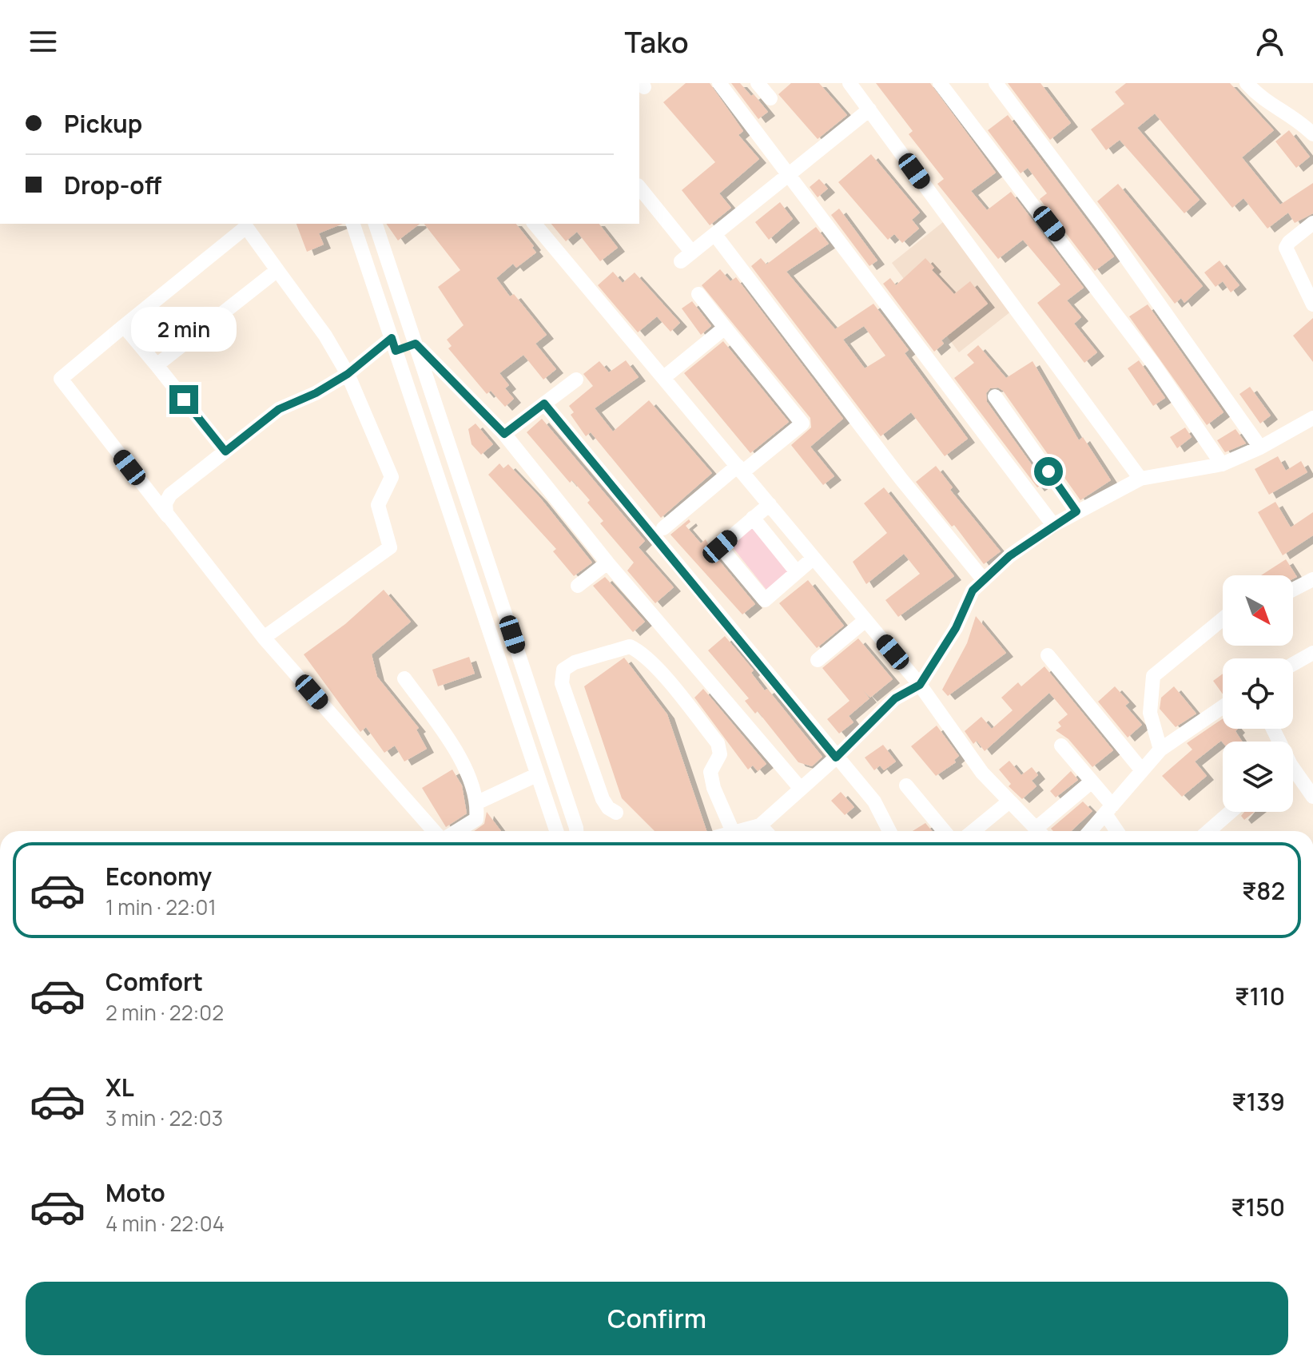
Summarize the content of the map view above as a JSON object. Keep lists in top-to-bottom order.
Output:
{
  "north": "bottom right",
  "page": {
    "header": "Tako",
    "banner": ["Pickup", "Drop-off"],
    "bubble": "2 min",
    "list": [
      {
        "name": "Economy",
        "note": "1 min · 22:01",
        "value": "₹82"
      },
      {
        "name": "Comfort",
        "note": "2 min · 22:02",
        "value": "₹110"
      },
      {
        "name": "XL",
        "note": "3 min · 22:03",
        "value": "₹139"
      },
      {
        "name": "Moto",
        "note": "4 min · 22:04",
        "value": "₹150"
      }
    ],
    "buttons": "Confirm"
  }
}
